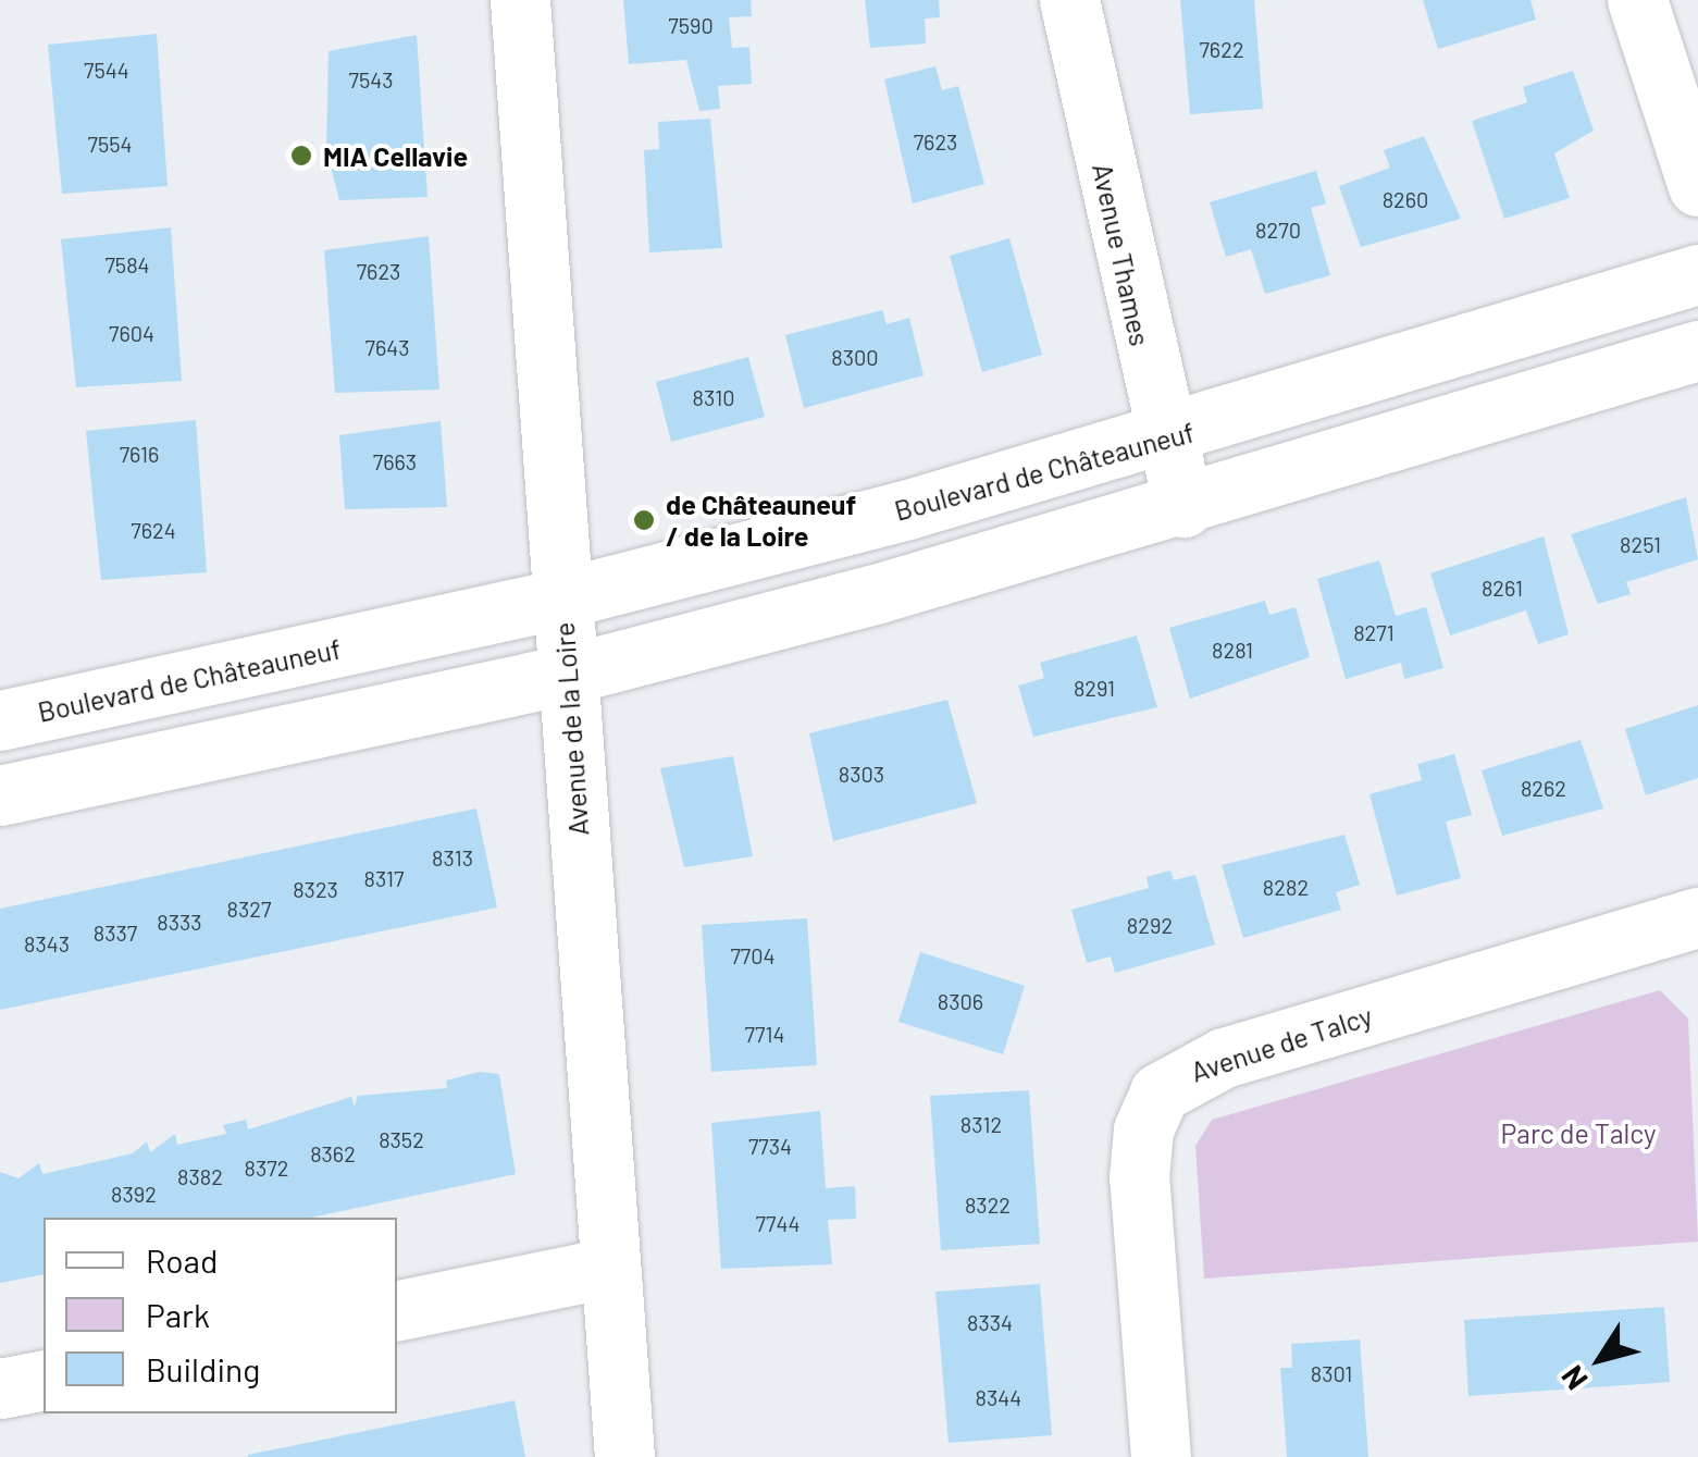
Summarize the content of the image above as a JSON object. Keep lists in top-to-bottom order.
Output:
{
  "streets": {
    "street": [
      "Avenue Thames",
      "Boulevard de Châteauneuf",
      "Avenue de la Loire",
      "Avenue de Talcy"
    ]
  },
  "crossings": [
    ["Avenue Thames", "Boulevard de Châteauneuf"],
    ["Boulevard de Châteauneuf", "Avenue de la Loire"]
  ],
  "parks": ["Parc de Talcy"],
  "places": ["MIA Cellavie", "de Châteauneuf / de la Loire"],
  "house_numbers": [
    "7590",
    "7622",
    "7544",
    "7543",
    "7623",
    "7554",
    "8260",
    "8270",
    "7584",
    "7623",
    "7604",
    "7643",
    "8300",
    "8310",
    "7616",
    "7663",
    "7624",
    "8251",
    "8261",
    "8271",
    "8281",
    "8291",
    "8303",
    "8262",
    "8313",
    "8317",
    "8282",
    "8323",
    "8327",
    "8333",
    "8292",
    "8337",
    "8343",
    "7704",
    "8306",
    "7714",
    "8312",
    "8352",
    "7734",
    "8362",
    "8372",
    "8382",
    "8392",
    "8322",
    "7744",
    "8334",
    "8301",
    "8344"
  ],
  "legend": ["Road", "Park", "Building"],
  "north": "bottom left"
}
